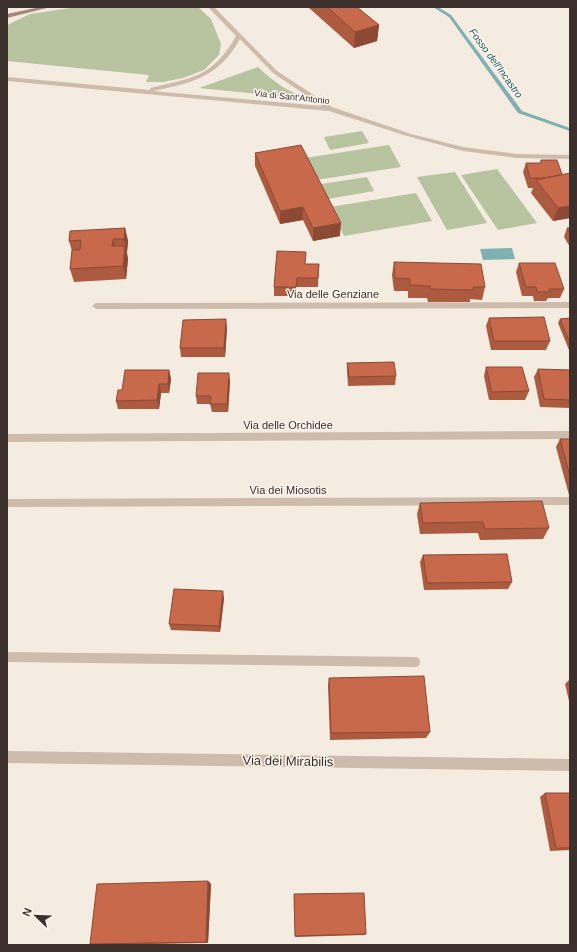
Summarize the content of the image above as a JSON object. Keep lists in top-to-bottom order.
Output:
{
  "streets": {
    "street": [
      "Via di Sant'Antonio",
      "Via delle Genziane",
      "Via delle Orchidee",
      "Via dei Miosotis",
      "Via dei Mirabilis"
    ]
  },
  "water": ["Fosso dell'Incastro"],
  "north": "top left"
}
